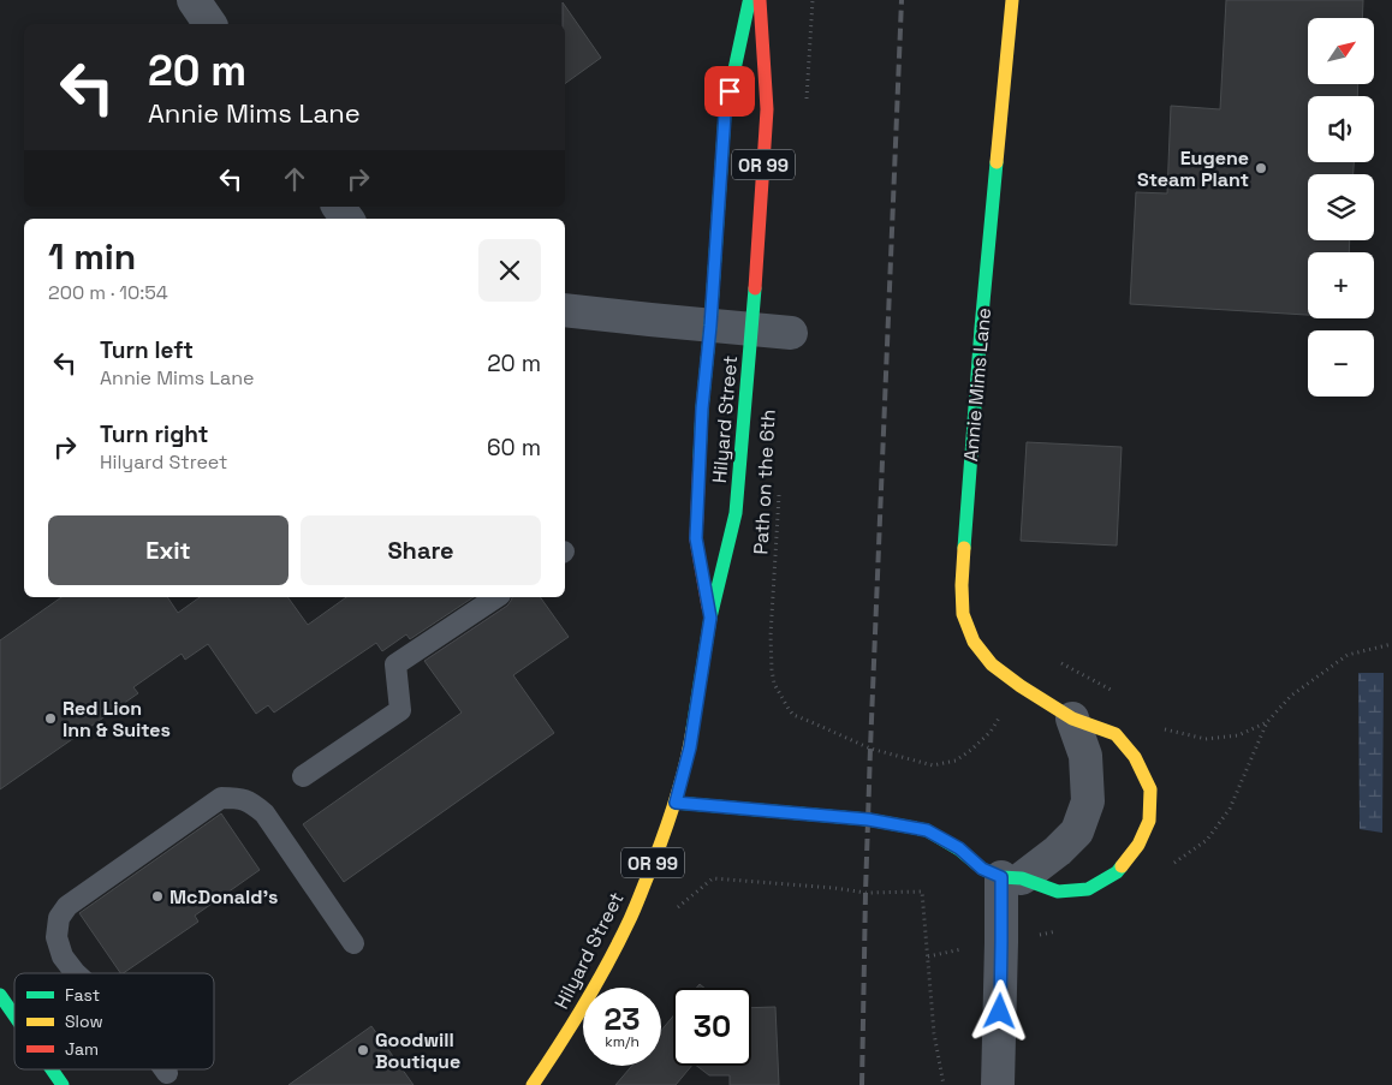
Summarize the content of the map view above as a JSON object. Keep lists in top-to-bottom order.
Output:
{
  "streets": {
    "main road": ["OR 99", "Annie Mims Lane", "Hilyard Street"],
    "path": ["Path on the 6th"]
  },
  "crossings": [
    ["OR 99", "Hilyard Street"],
    ["Annie Mims Lane", "Hilyard Street"]
  ],
  "places": [
    "Eugene Steam Plant",
    "Red Lion Inn & Suites",
    "McDonald's",
    "Goodwill Boutique"
  ],
  "legend": ["Fast", "Slow", "Jam"],
  "north": "top right",
  "page": {
    "map_buttons": ["+", "−"],
    "turn": ["20 m", "Annie Mims Lane"],
    "heading": ["1 min", "200 m · 10:54"],
    "list": [
      {
        "name": "Turn left",
        "note": "Annie Mims Lane",
        "value": "20 m"
      },
      {
        "name": "Turn right",
        "note": "Hilyard Street",
        "value": "60 m"
      }
    ],
    "buttons": ["Exit", "Share"],
    "speed": "23 km/h",
    "limit": "30"
  }
}
